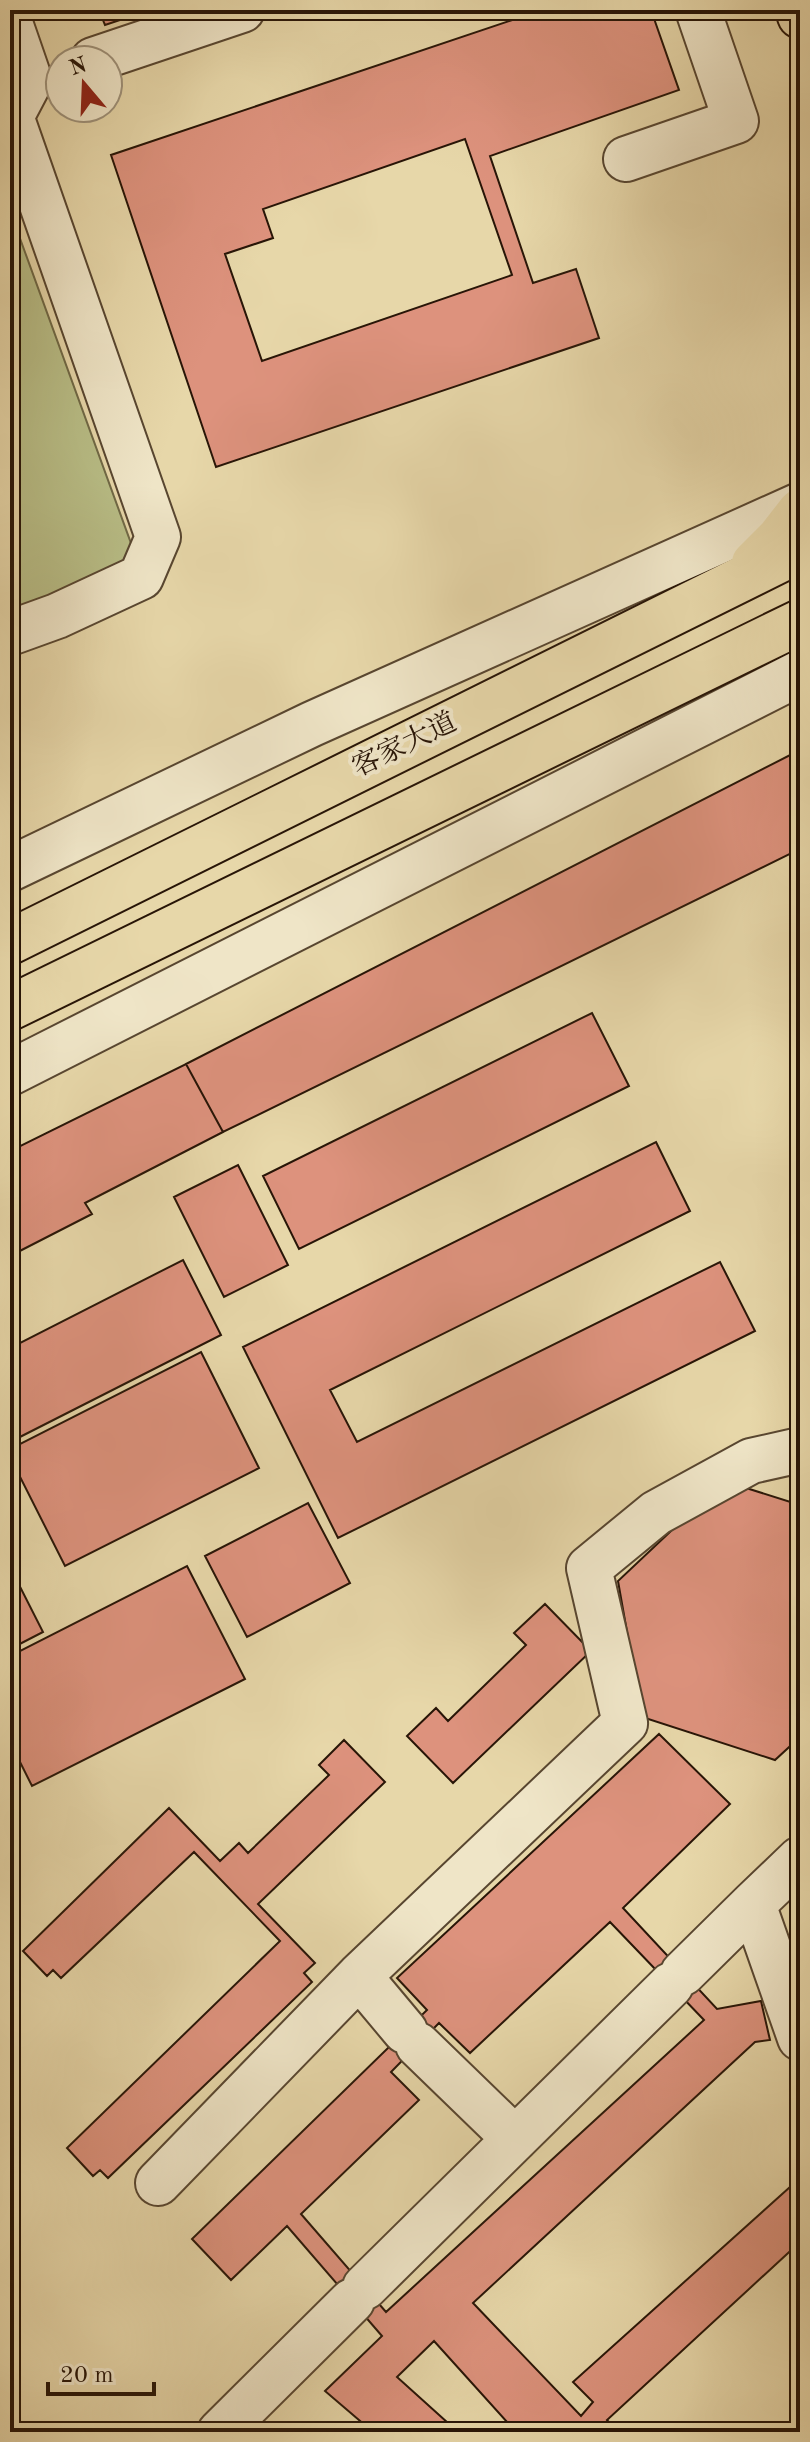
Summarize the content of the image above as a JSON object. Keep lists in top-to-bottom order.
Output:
{
  "streets": {
    "main road": ["客家大道"]
  },
  "scale_bar": "20 m",
  "north": "top"
}
